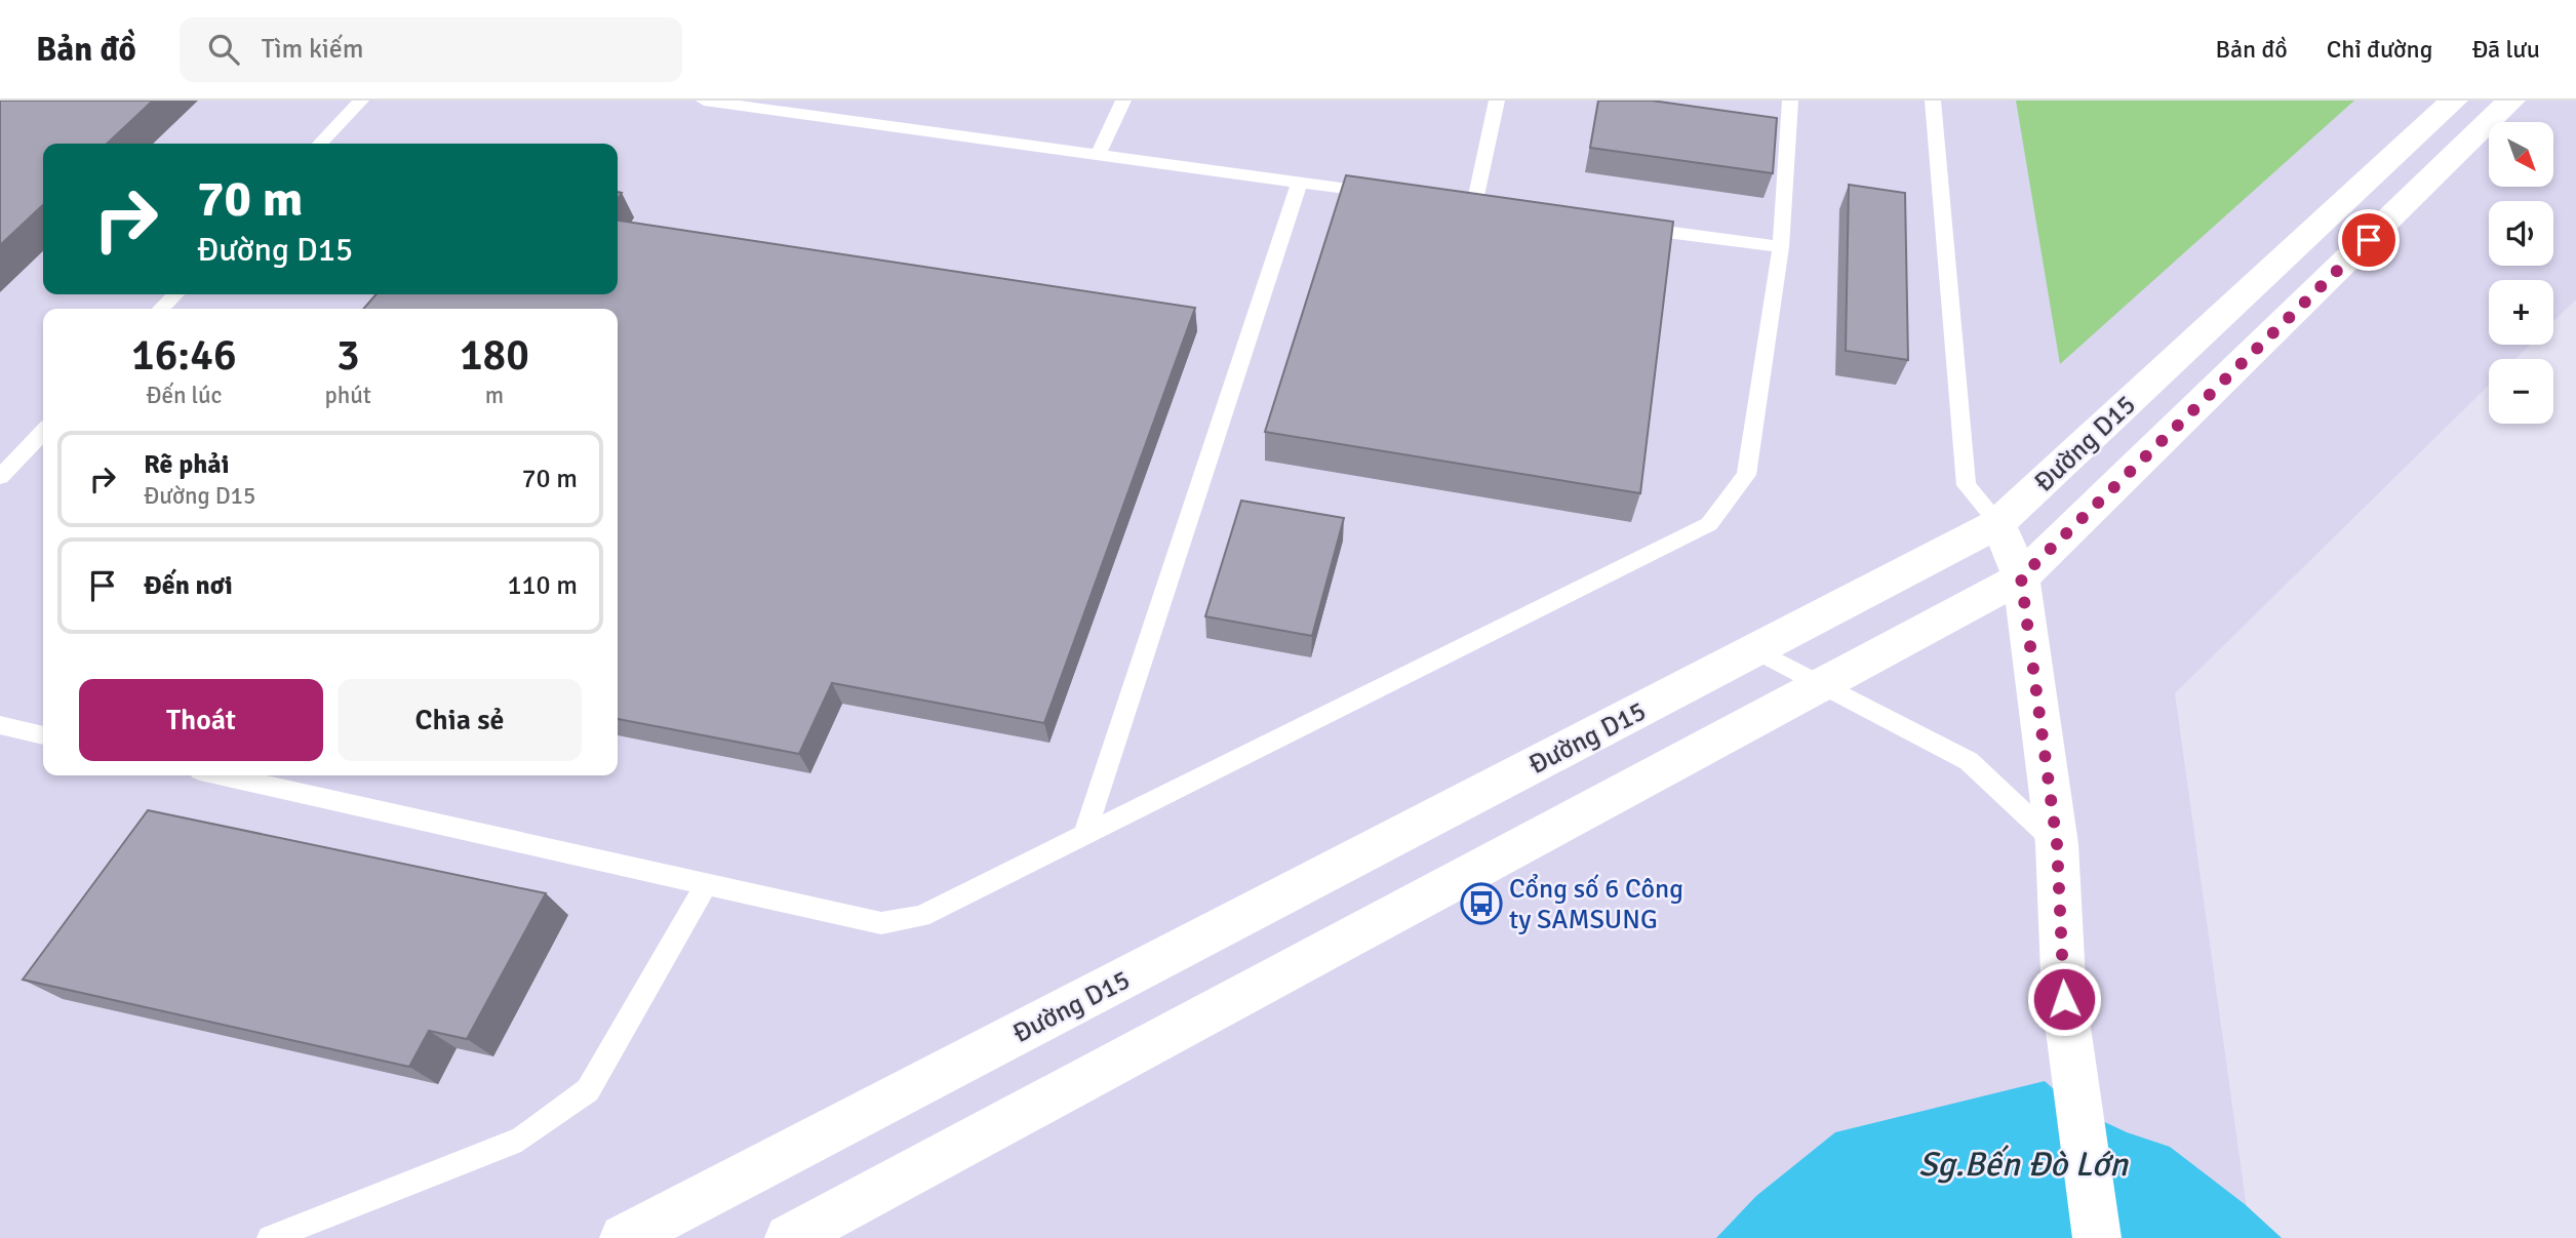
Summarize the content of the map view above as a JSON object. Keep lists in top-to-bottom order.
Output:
{
  "streets": {
    "street": ["Đường D15"]
  },
  "water": ["Sg.Bến Đò Lớn"],
  "places": {
    "bus stop": ["Cổng số 6 Công ty SAMSUNG"]
  },
  "north": "bottom right",
  "page": {
    "header": "Bản đồ",
    "search": "Tìm kiếm",
    "nav": ["Bản đồ", "Chỉ đường", "Đã lưu"],
    "map_buttons": ["+", "−"],
    "turn": ["70 m", "Đường D15"],
    "eta": [
      "16:46",
      "Đến lúc",
      "3",
      "phút",
      "180",
      "m"
    ],
    "list": [
      {
        "name": "Rẽ phải",
        "note": "Đường D15",
        "value": "70 m"
      },
      {
        "name": "Đến nơi",
        "value": "110 m"
      }
    ],
    "buttons": ["Thoát", "Chia sẻ"]
  }
}
